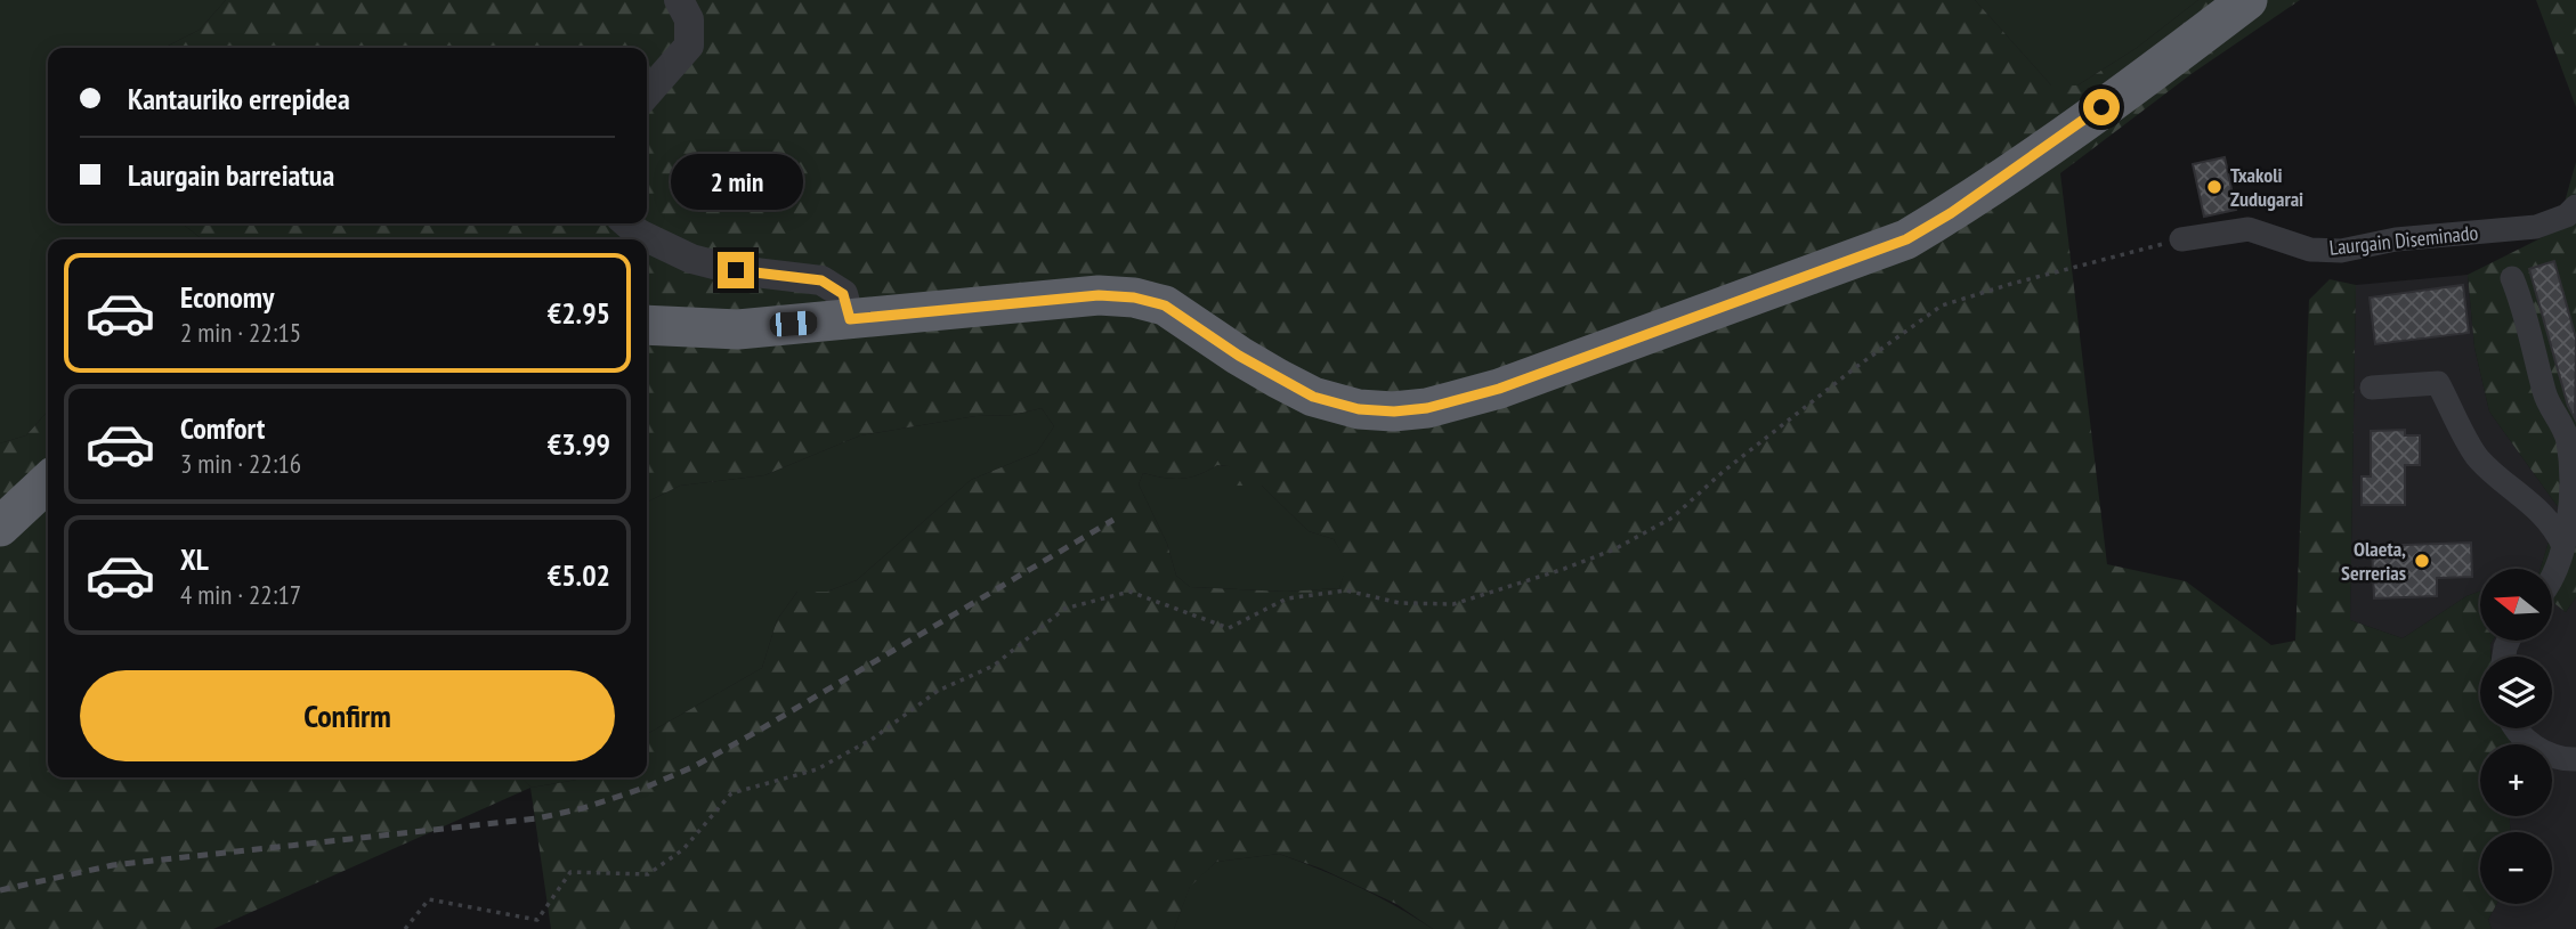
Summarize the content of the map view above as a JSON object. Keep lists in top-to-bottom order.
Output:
{
  "streets": {
    "street": ["Laurgain Diseminado"]
  },
  "places": ["Txakoli Zudugarai", "Olaeta, Serrerias"],
  "north": "left",
  "page": {
    "banner": ["Kantauriko errepidea", "Laurgain barreiatua"],
    "bubble": "2 min",
    "list": [
      {
        "name": "Economy",
        "note": "2 min · 22:15",
        "value": "€2.95"
      },
      {
        "name": "Comfort",
        "note": "3 min · 22:16",
        "value": "€3.99"
      },
      {
        "name": "XL",
        "note": "4 min · 22:17",
        "value": "€5.02"
      }
    ],
    "map_buttons": ["+", "−"],
    "buttons": "Confirm"
  }
}
